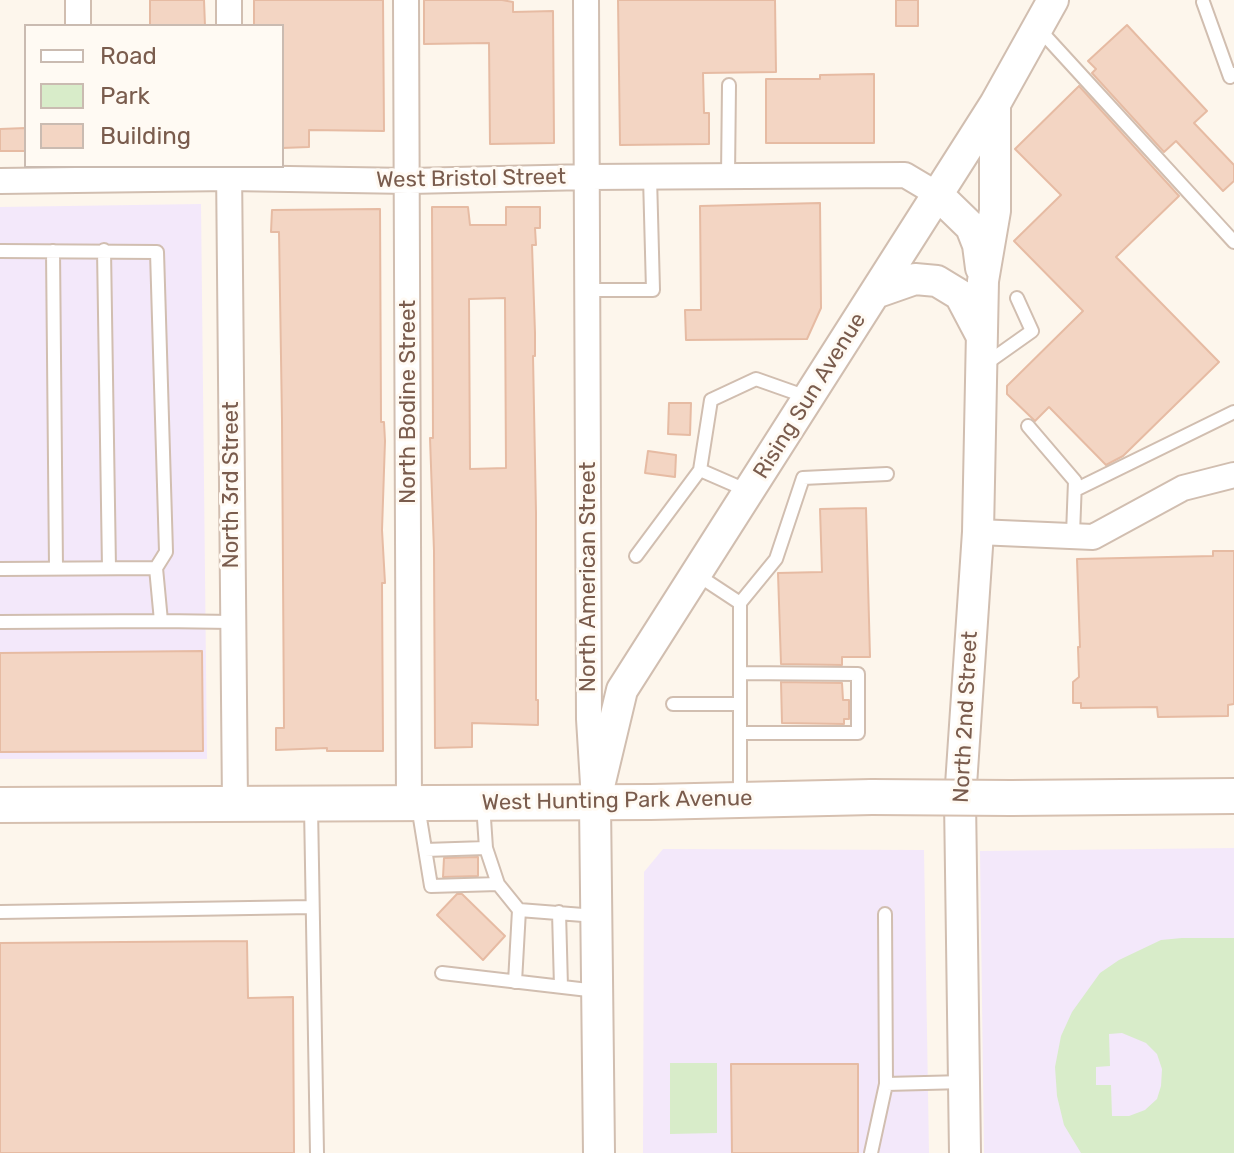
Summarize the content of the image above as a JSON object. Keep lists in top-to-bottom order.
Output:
{
  "streets": {
    "main road": ["West Hunting Park Avenue"],
    "street": [
      "West Bristol Street",
      "Rising Sun Avenue",
      "North Bodine Street",
      "North 3rd Street",
      "North American Street",
      "North 2nd Street"
    ]
  },
  "crossings": [
    ["West Bristol Street", "Rising Sun Avenue"],
    ["West Bristol Street", "North Bodine Street"],
    ["West Bristol Street", "North 3rd Street"],
    ["West Bristol Street", "North American Street"],
    ["West Bristol Street", "North 2nd Street"],
    ["Rising Sun Avenue", "North American Street"],
    ["Rising Sun Avenue", "North 2nd Street"],
    ["Rising Sun Avenue", "West Hunting Park Avenue"],
    ["North Bodine Street", "West Hunting Park Avenue"],
    ["North 3rd Street", "West Hunting Park Avenue"],
    ["North American Street", "West Hunting Park Avenue"]
  ],
  "legend": ["Road", "Park", "Building"]
}
